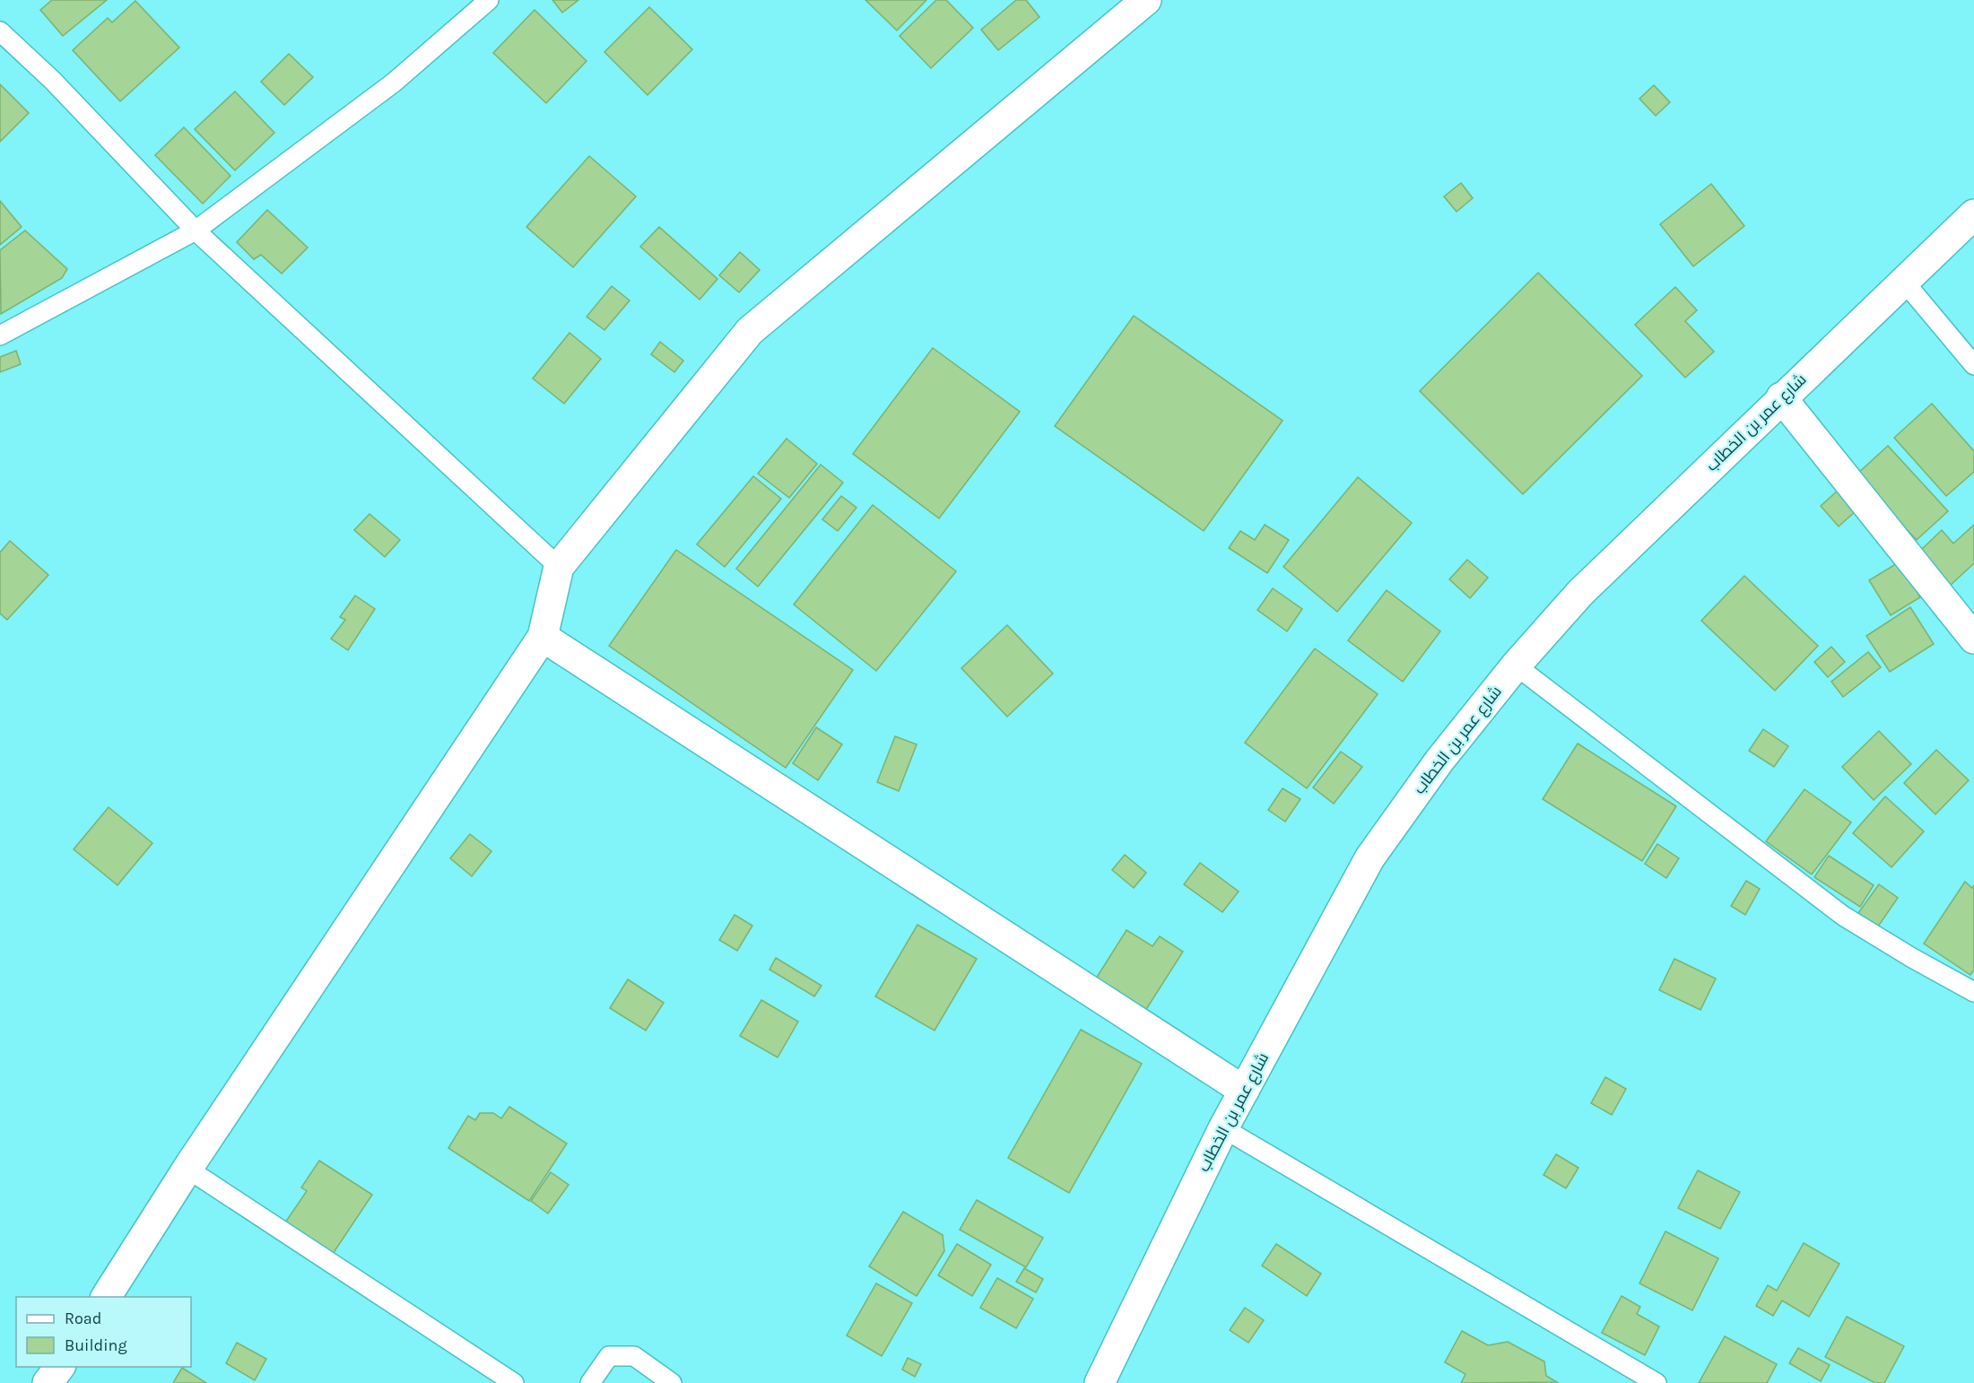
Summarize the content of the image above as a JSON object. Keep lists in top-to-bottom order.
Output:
{
  "streets": {
    "street": ["شارع عمر بن الخطاب"]
  },
  "legend": ["Road", "Building"]
}
